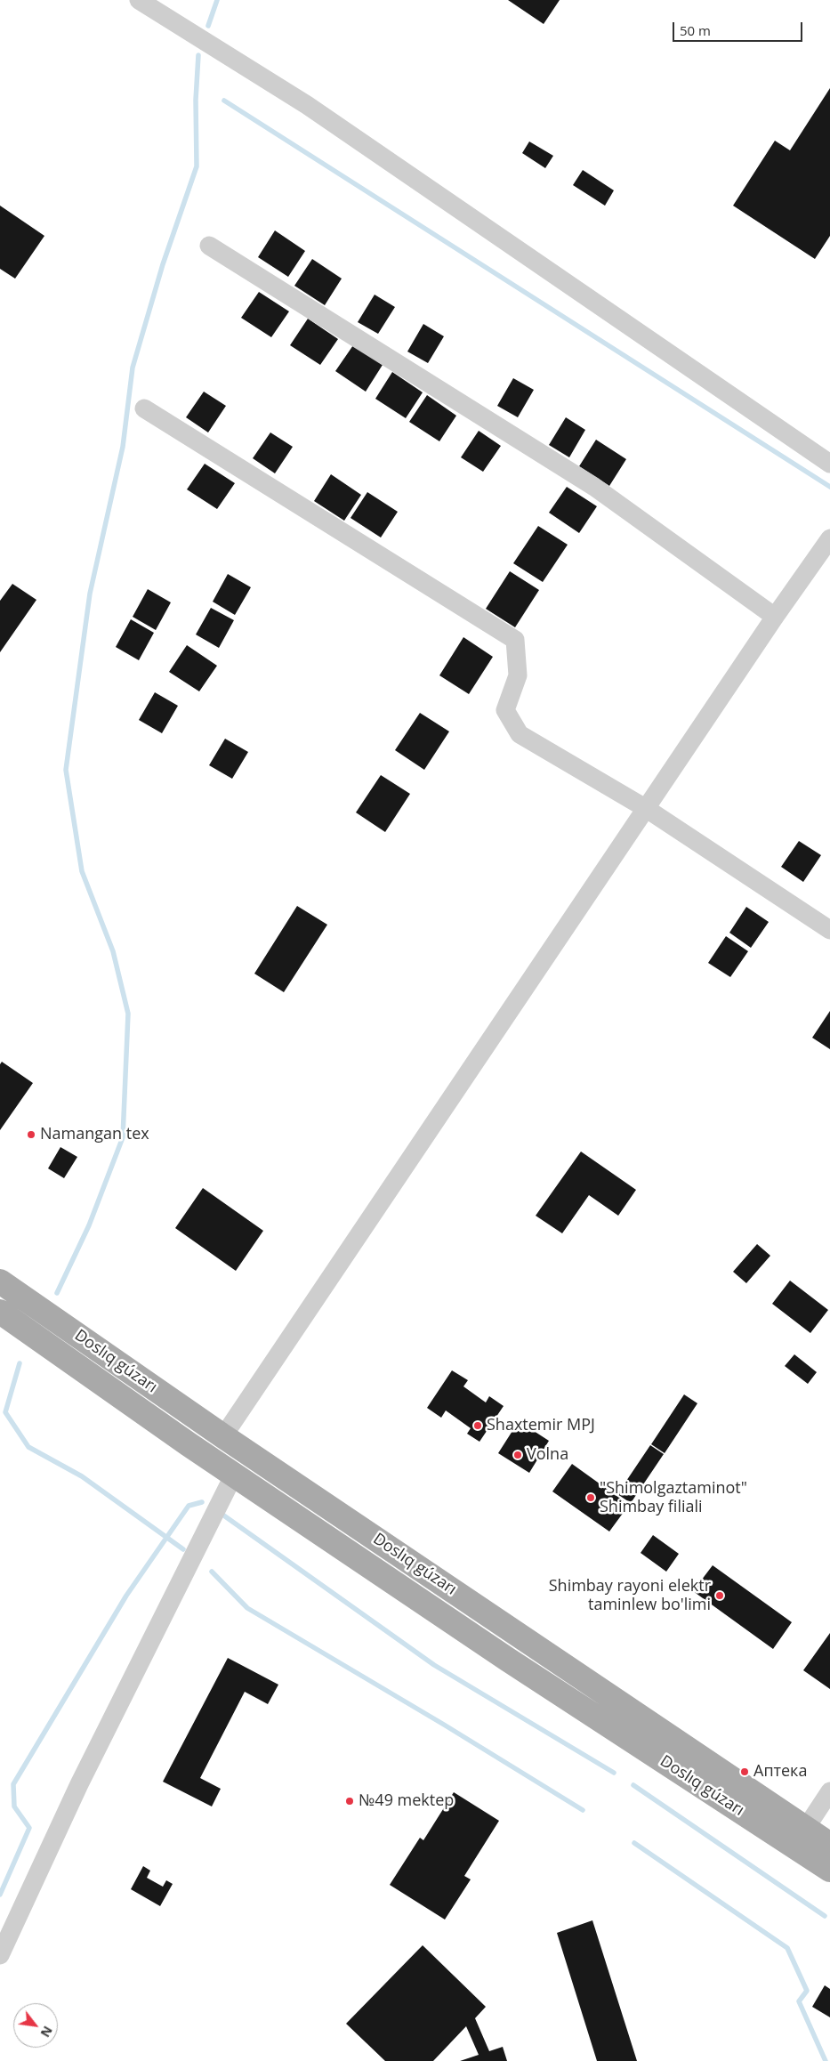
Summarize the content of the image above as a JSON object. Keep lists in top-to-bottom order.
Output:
{
  "streets": {
    "main road": ["Doslıq gúzarı"]
  },
  "places": [
    "Namangan tex",
    "Shaxtemir MPJ",
    "Volna",
    "\"Shimolgaztaminot\" Shimbay filiali",
    "Shimbay rayoni elektr taminlew bo'limi",
    "Аптека",
    "№49 mektep"
  ],
  "scale_bar": "50 m",
  "north": "bottom right"
}
